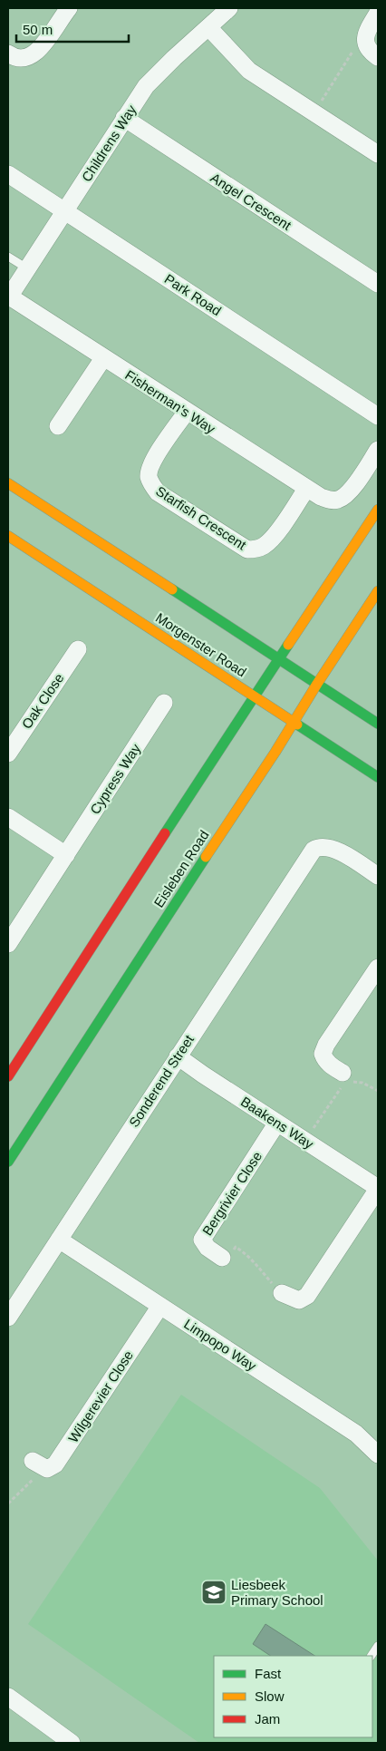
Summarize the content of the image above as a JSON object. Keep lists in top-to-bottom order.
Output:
{
  "streets": {
    "main road": ["Morgenster Road", "Eisleben Road"],
    "street": [
      "Childrens Way",
      "Angel Crescent",
      "Park Road",
      "Fisherman's Way",
      "Starfish Crescent",
      "Oak Close",
      "Cypress Way",
      "Sonderend Street",
      "Baakens Way",
      "Bergrivier Close",
      "Limpopo Way",
      "Wilgerevier Close"
    ]
  },
  "crossings": [
    ["Childrens Way", "Angel Crescent"],
    ["Childrens Way", "Park Road"],
    ["Childrens Way", "Fisherman's Way"],
    ["Fisherman's Way", "Starfish Crescent"],
    ["Morgenster Road", "Eisleben Road"],
    ["Sonderend Street", "Baakens Way"],
    ["Sonderend Street", "Limpopo Way"],
    ["Baakens Way", "Bergrivier Close"],
    ["Limpopo Way", "Wilgerevier Close"]
  ],
  "places": {
    "school or university": ["Liesbeek Primary School"]
  },
  "legend": ["Fast", "Slow", "Jam"],
  "scale_bar": "50 m"
}
